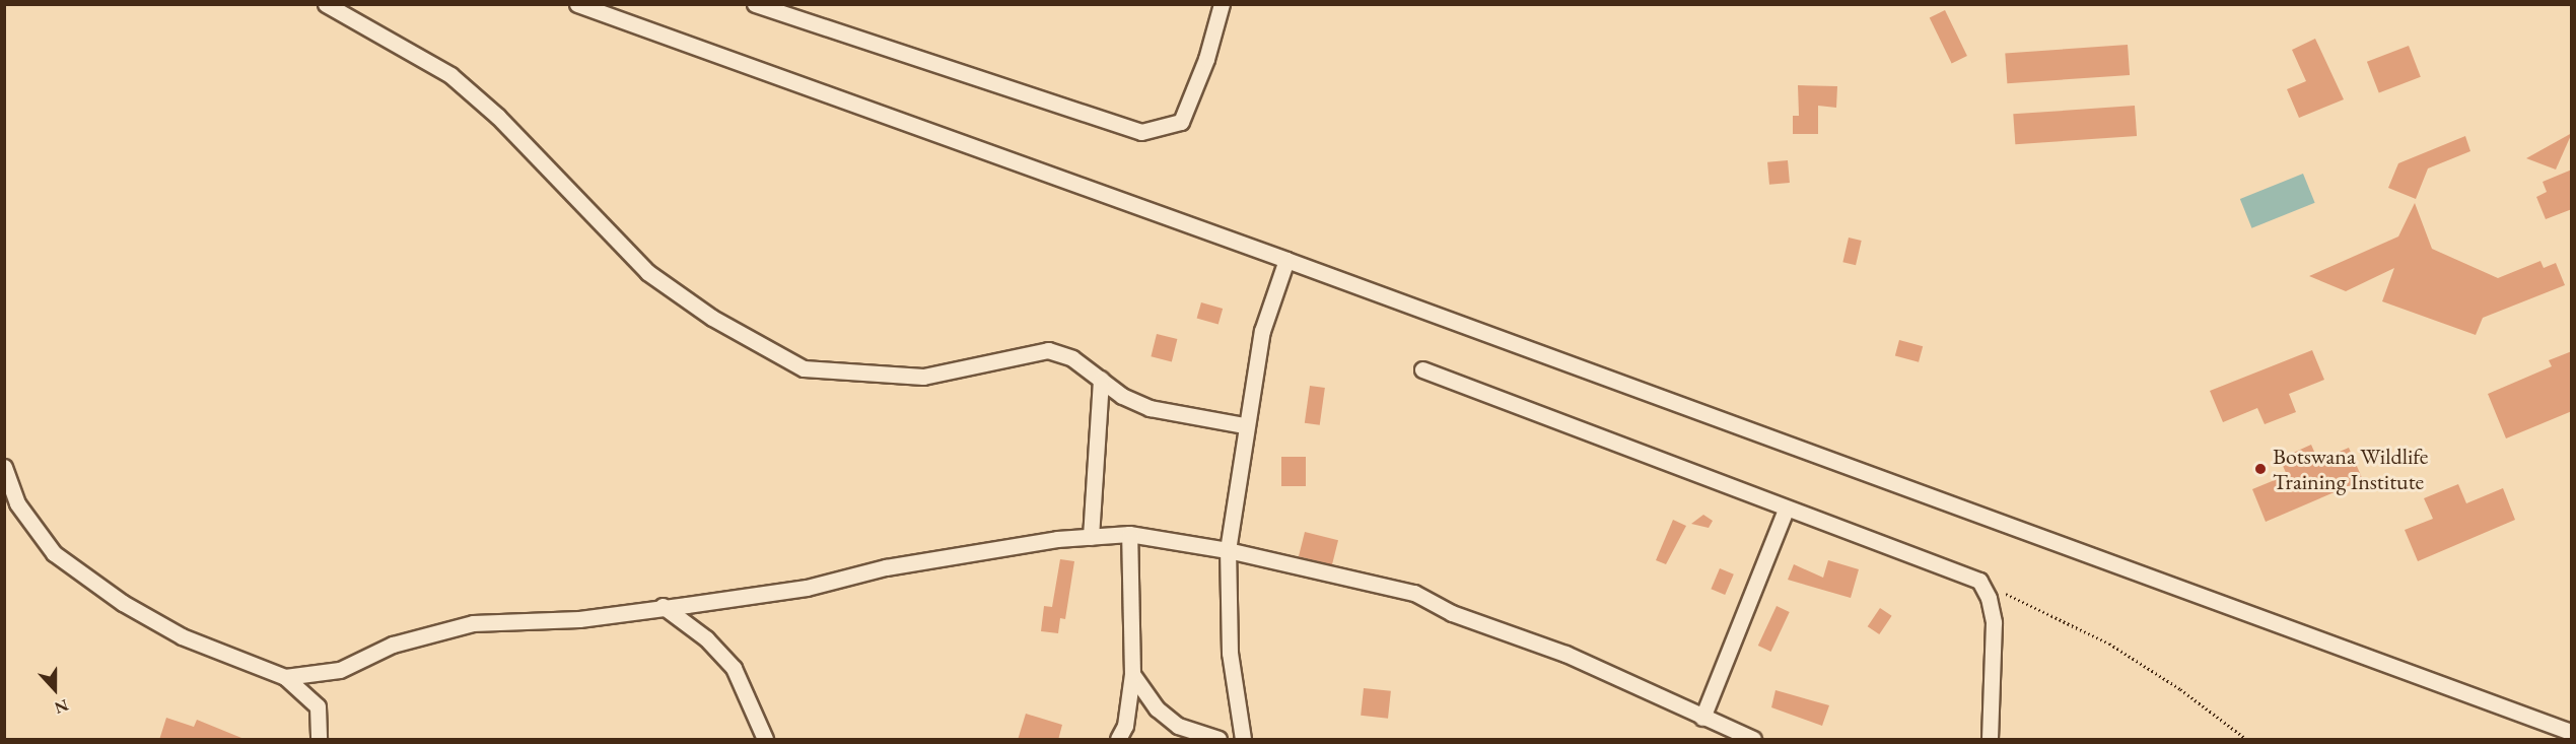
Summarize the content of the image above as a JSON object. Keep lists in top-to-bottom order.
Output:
{
  "places": ["Botswana Wildlife Training Institute"],
  "north": "bottom"
}
